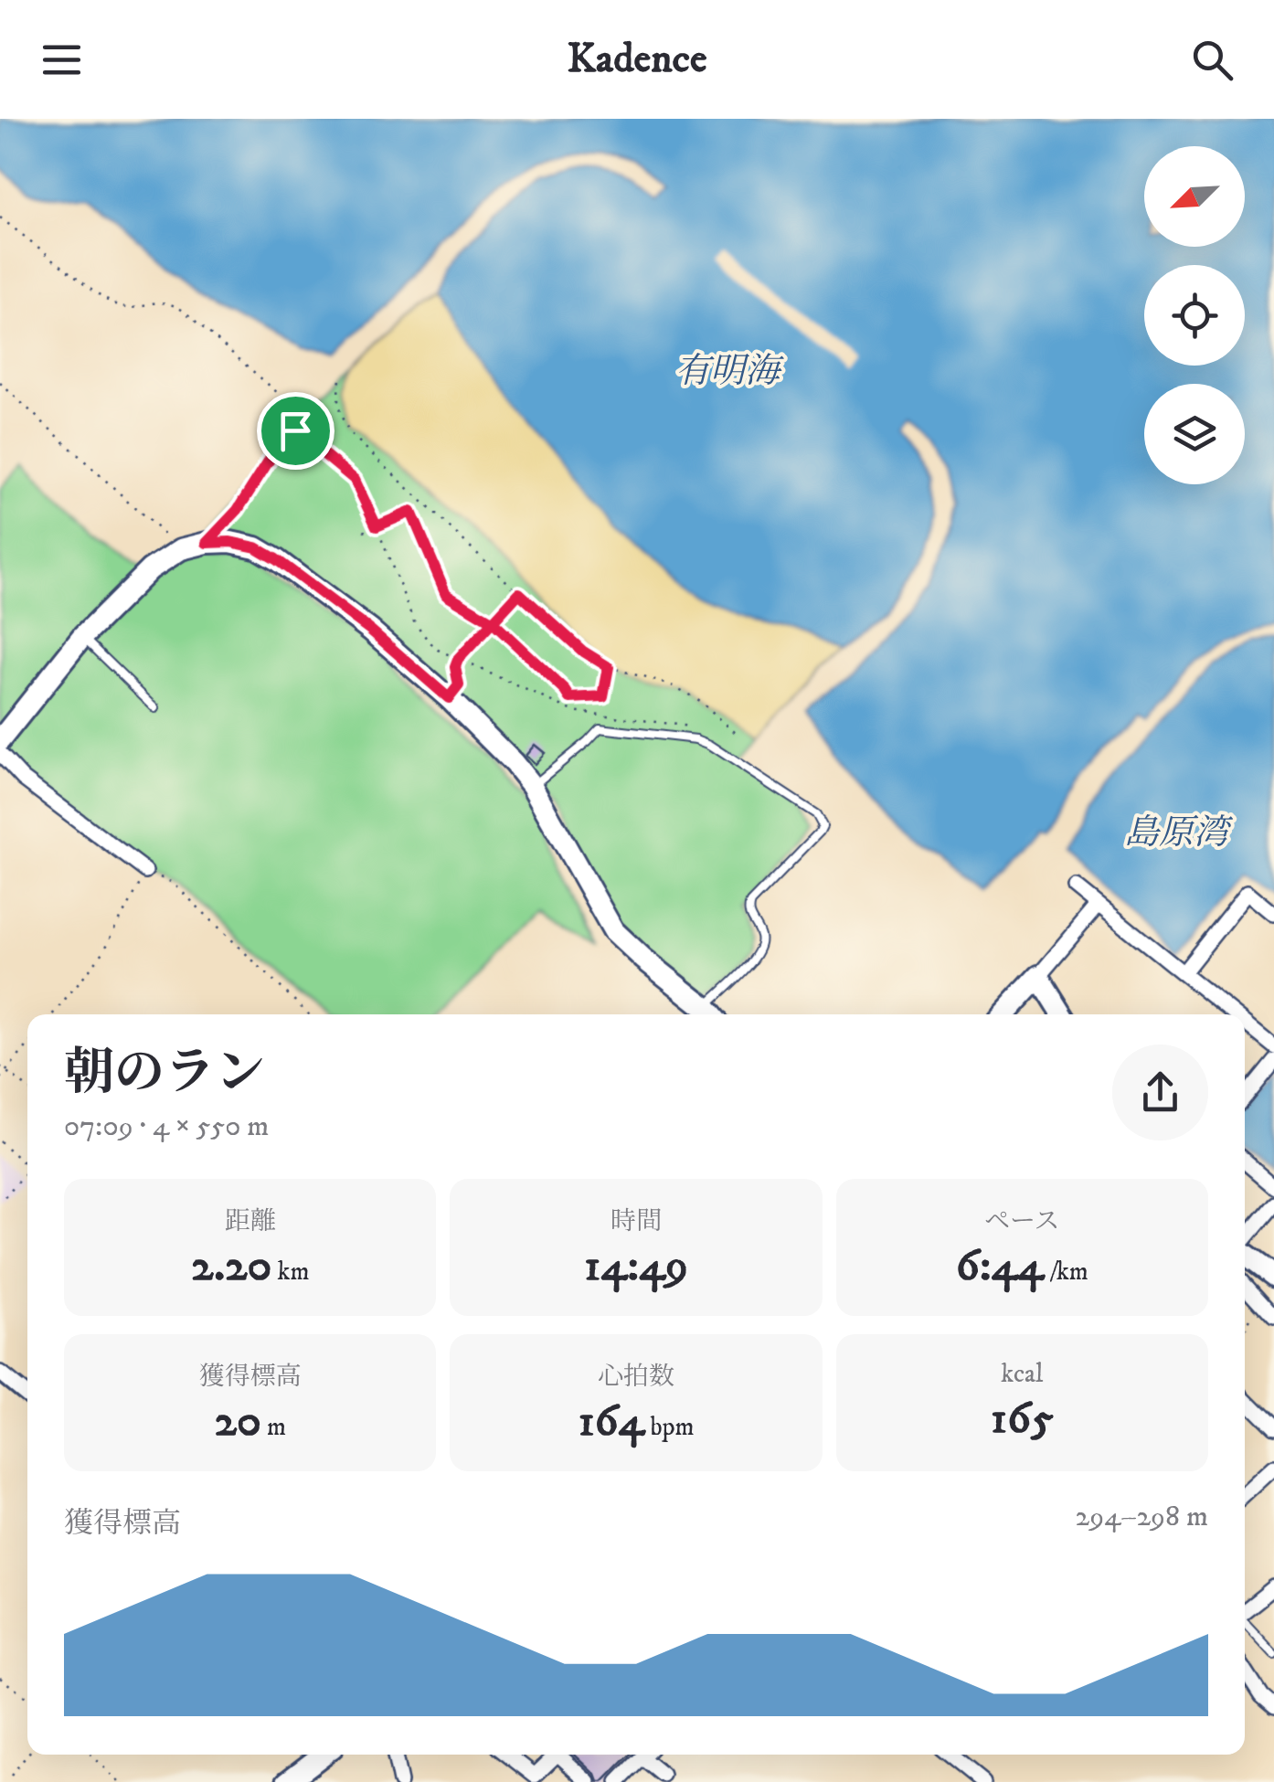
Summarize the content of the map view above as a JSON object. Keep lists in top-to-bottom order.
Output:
{
  "water": ["有明海", "島原湾"],
  "north": "bottom left",
  "page": {
    "header": "Kadence",
    "heading": ["朝のラン", "07:09 · 4 × 550 m"],
    "stats": [
      ["距離", "2.20 km"],
      ["時間", "14:49"],
      ["ペース", "6:44 /km"],
      ["獲得標高", "20 m"],
      ["心拍数", "164 bpm"],
      ["kcal", "165"]
    ],
    "chart": ["獲得標高", "294–298 m"]
  }
}
